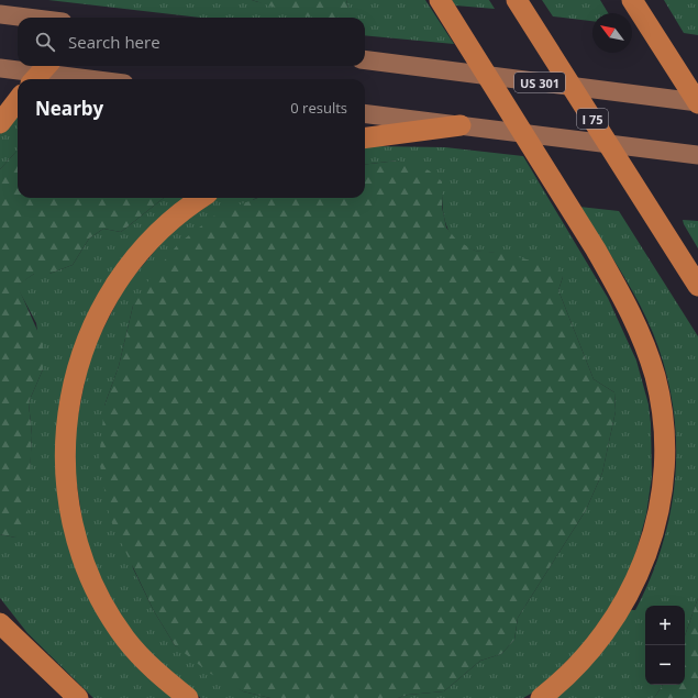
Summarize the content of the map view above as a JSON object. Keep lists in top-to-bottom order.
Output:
{
  "streets": {
    "highway": ["I 75"],
    "main road": ["US 301"]
  },
  "north": "top left",
  "page": {
    "search": "Search here",
    "heading": ["Nearby", "0 results"],
    "map_buttons": ["+", "−"]
  }
}
